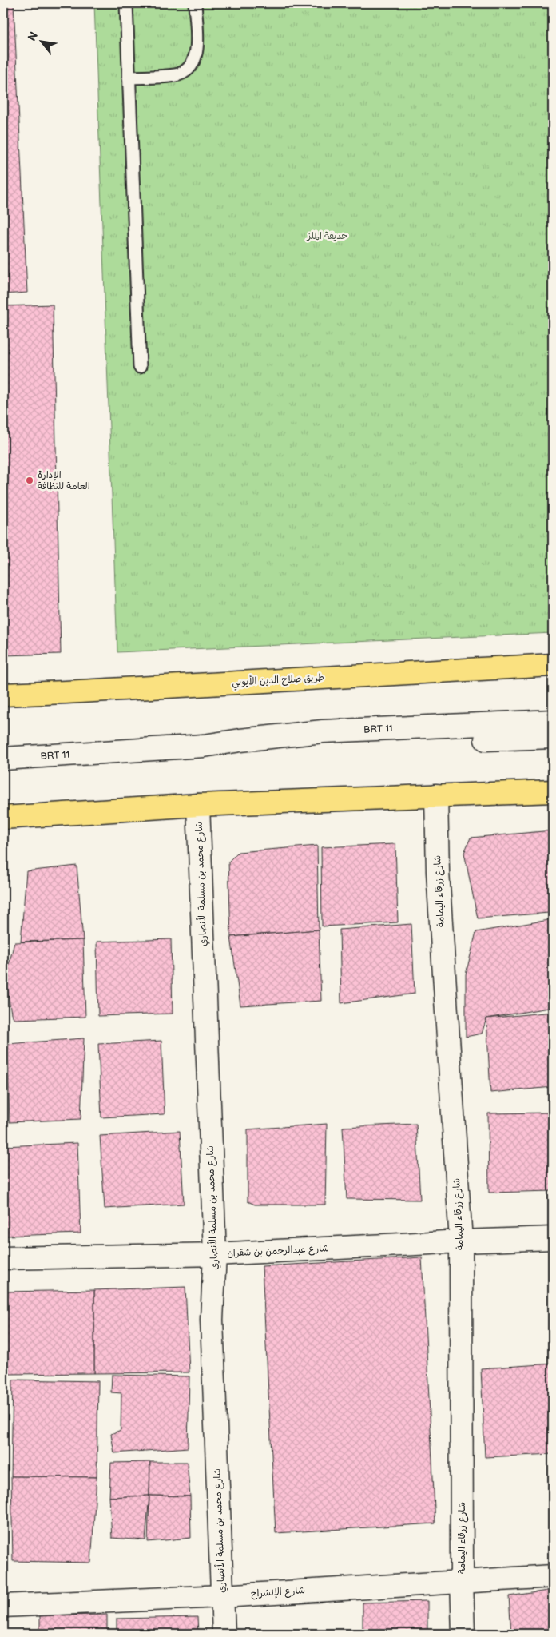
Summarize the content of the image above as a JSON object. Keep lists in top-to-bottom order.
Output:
{
  "streets": {
    "main road": ["طريق صلاح الدين الأيوبي"],
    "street": [
      "BRT 11",
      "شارع محمد بن مسلمة الأنصاري",
      "شارع زرقاء اليمامة",
      "شارع عبدالرحمن بن شقران",
      "شارع الإنشراح"
    ]
  },
  "crossings": [
    ["شارع محمد بن مسلمة الأنصاري", "شارع عبدالرحمن بن شقران"],
    ["شارع محمد بن مسلمة الأنصاري", "شارع الإنشراح"],
    ["شارع زرقاء اليمامة", "شارع عبدالرحمن بن شقران"],
    ["شارع زرقاء اليمامة", "شارع الإنشراح"]
  ],
  "parks": ["حديقة الملز"],
  "places": ["الإدارة العامة للنظافة"],
  "north": "top left"
}
